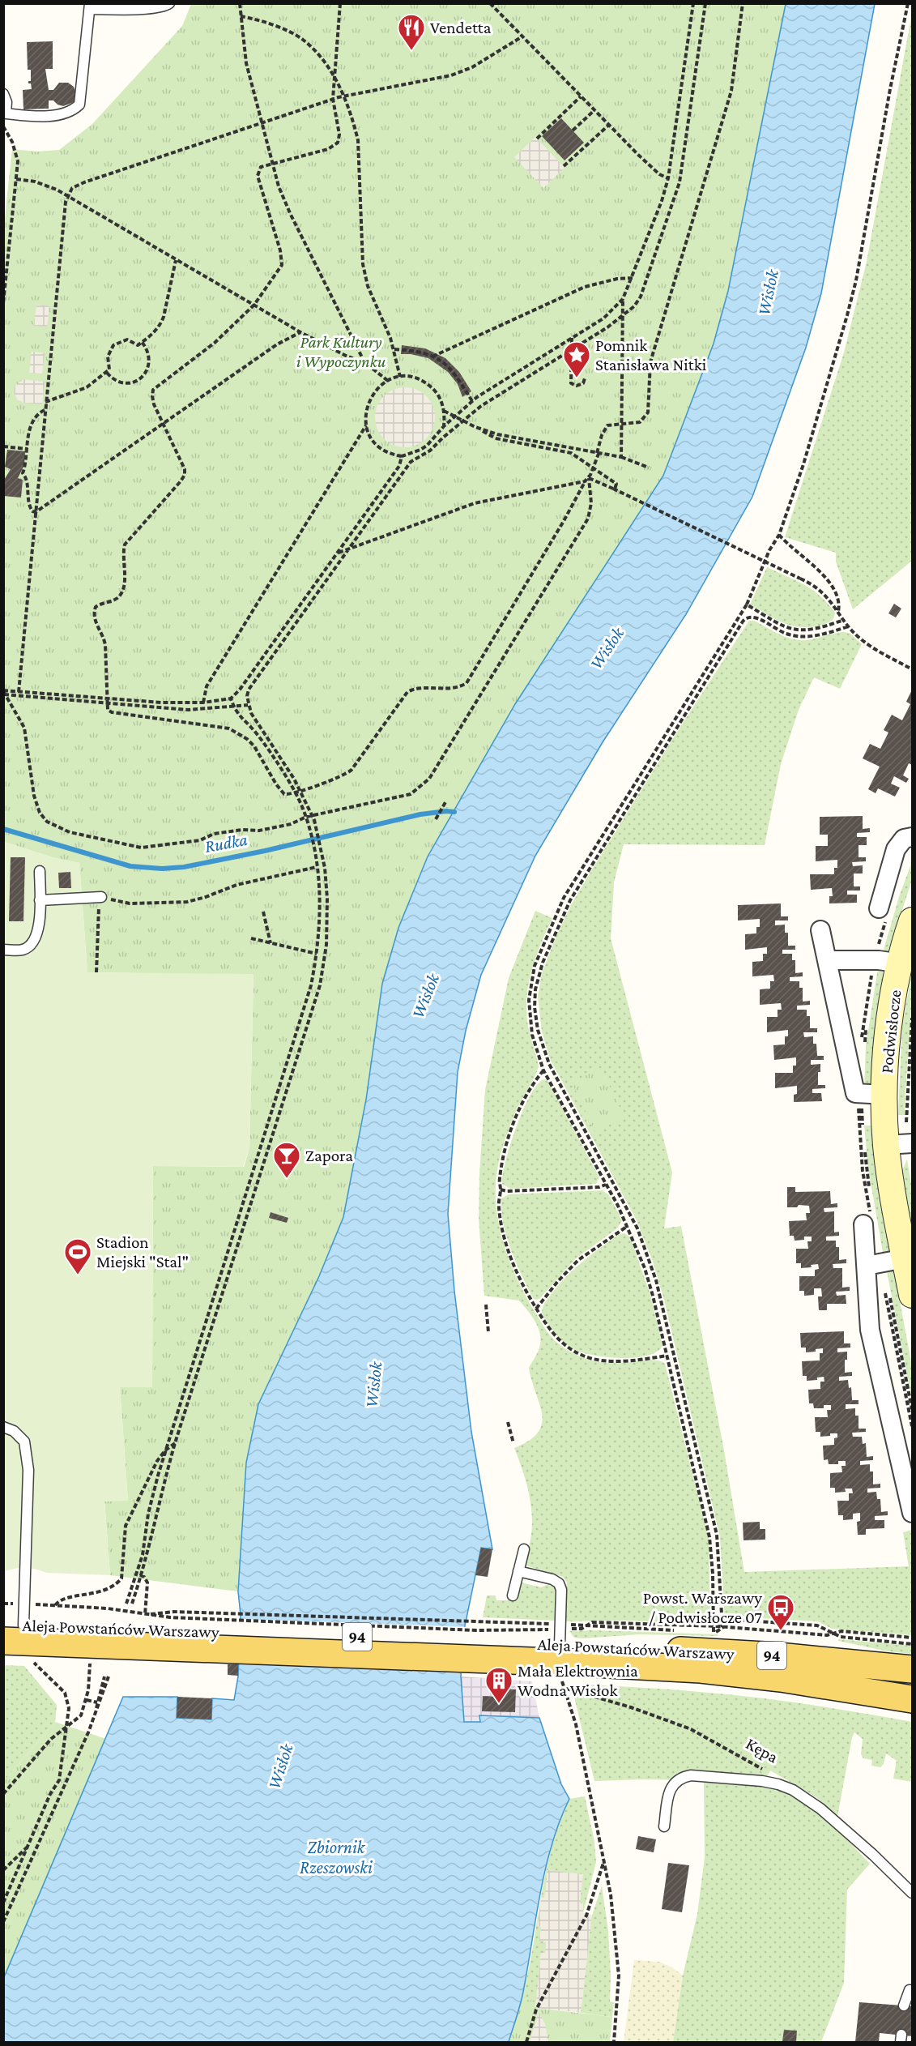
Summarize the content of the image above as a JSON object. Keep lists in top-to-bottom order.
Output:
{
  "streets": {
    "main road": ["Aleja Powstańców Warszawy", "94"],
    "street": ["Podwisłocze"],
    "path": ["Kępa"]
  },
  "crossings": [
    ["Aleja Powstańców Warszawy", "94"]
  ],
  "water": ["Wisłok", "Rudka", "Zbiornik Rzeszowski"],
  "parks": ["Park Kultury i Wypoczynku"],
  "places": {
    "restaurant": ["Vendetta"],
    "place": ["Pomnik Stanisława Nitki"],
    "bar": ["Zapora"],
    "sports": ["Stadion Miejski \"Stal\""],
    "bus stop": ["Powst. Warszawy / Podwisłocze 07"],
    "building": ["Mała Elektrownia Wodna Wisłok"]
  }
}
